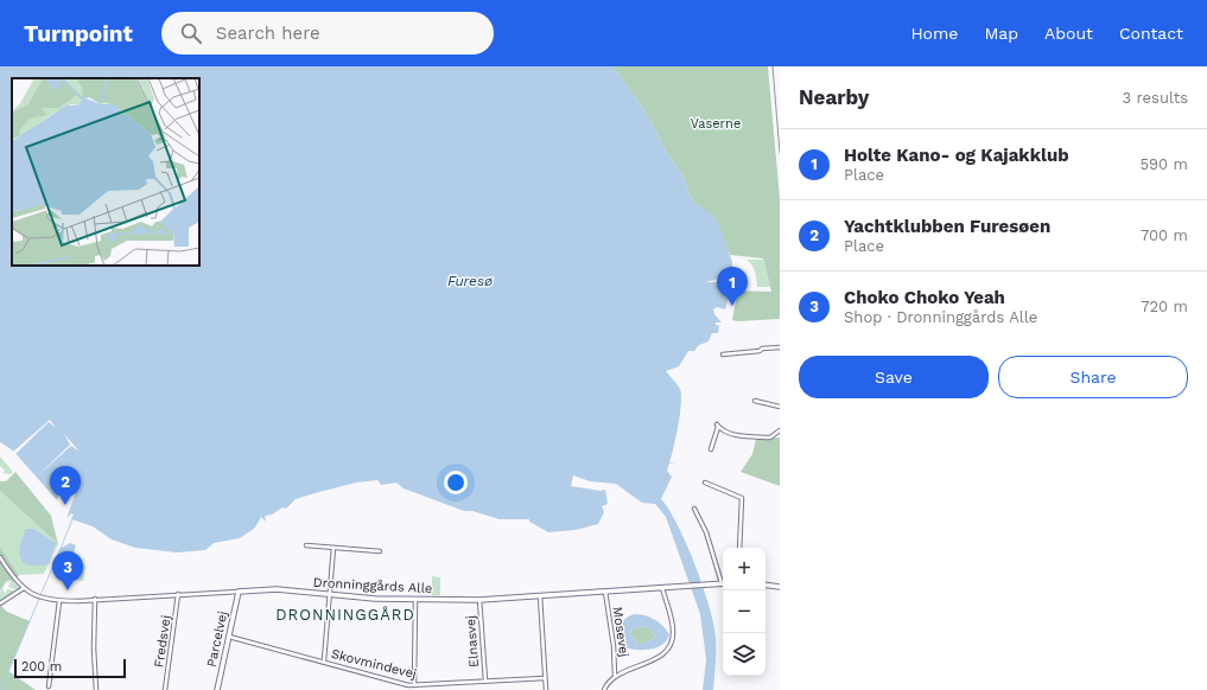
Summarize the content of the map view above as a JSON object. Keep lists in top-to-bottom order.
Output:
{
  "streets": {
    "street": [
      "Dronninggårds Alle",
      "Mosevej",
      "Parcelvej",
      "Fredsvej",
      "Elnasvej",
      "Skovmindevej"
    ]
  },
  "crossings": [
    ["Dronninggårds Alle", "Mosevej"],
    ["Dronninggårds Alle", "Parcelvej"],
    ["Dronninggårds Alle", "Fredsvej"],
    ["Dronninggårds Alle", "Elnasvej"],
    ["Parcelvej", "Skovmindevej"],
    ["Elnasvej", "Skovmindevej"]
  ],
  "districts": ["DRONNINGGÅRD"],
  "water": ["Furesø"],
  "parks": ["Vaserne"],
  "scale_bar": "200 m",
  "page": {
    "header": "Turnpoint",
    "search": "Search here",
    "nav": [
      "Home",
      "Map",
      "About",
      "Contact"
    ],
    "heading": ["Nearby", "3 results"],
    "list": [
      {
        "mark": "1",
        "name": "Holte Kano- og Kajakklub",
        "note": "Place",
        "value": "590 m"
      },
      {
        "mark": "2",
        "name": "Yachtklubben Furesøen",
        "note": "Place",
        "value": "700 m"
      },
      {
        "mark": "3",
        "name": "Choko Choko Yeah",
        "note": "Shop · Dronninggårds Alle",
        "value": "720 m"
      }
    ],
    "pins": ["1", "2", "3"],
    "buttons": ["Save", "Share"],
    "map_buttons": ["+", "−"],
    "scale": "200 m"
  }
}
